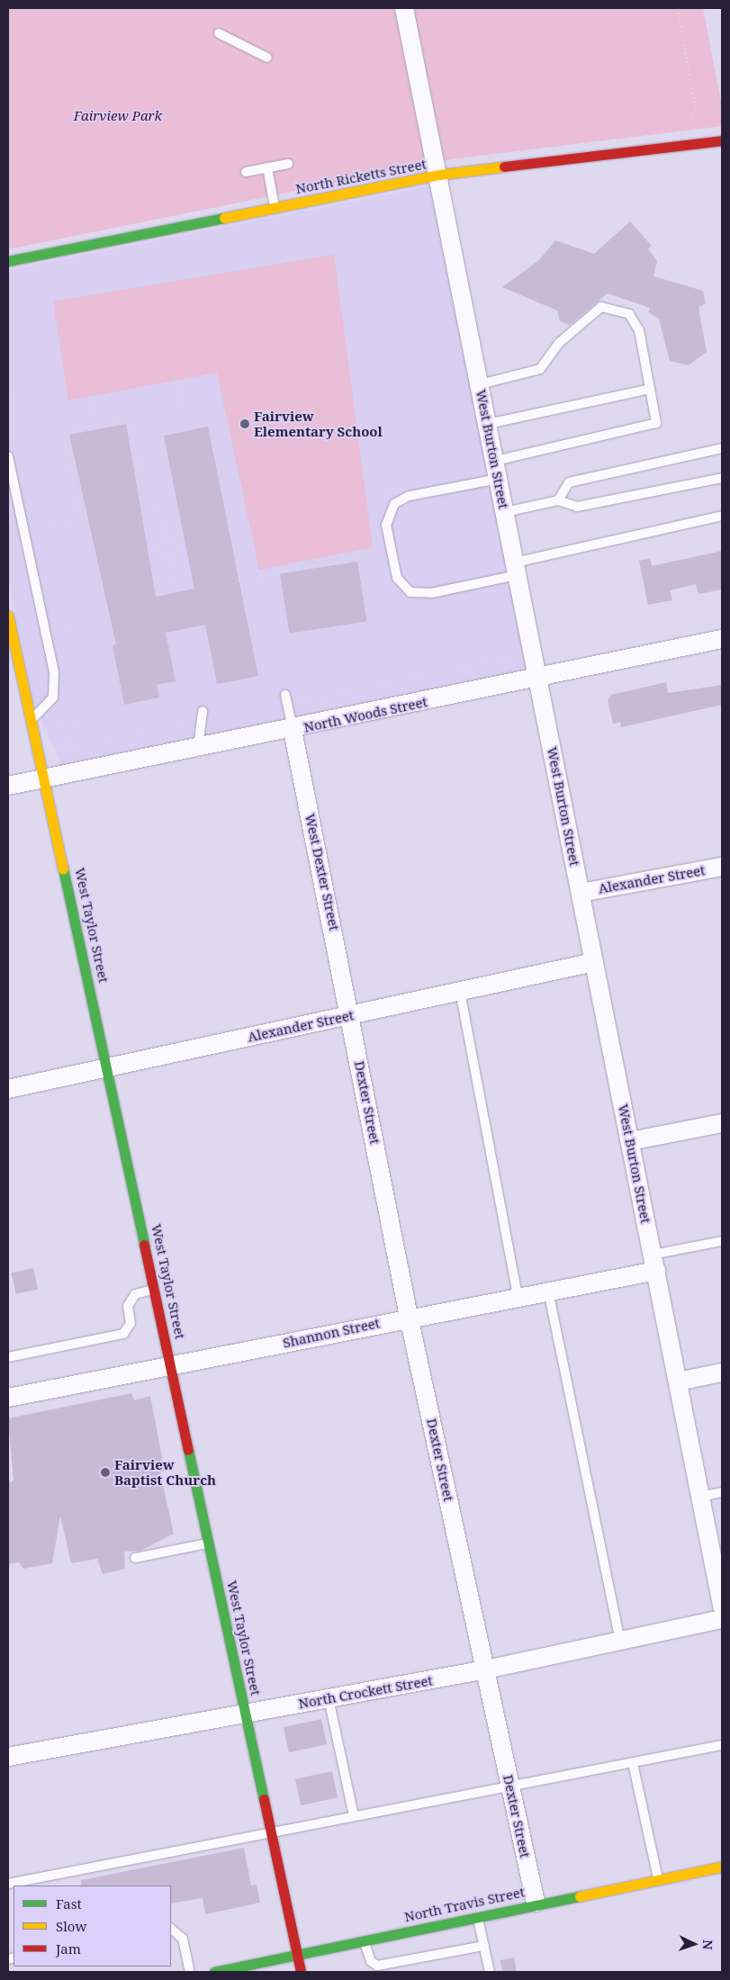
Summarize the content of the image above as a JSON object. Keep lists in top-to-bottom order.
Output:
{
  "streets": {
    "main road": ["North Ricketts Street", "West Taylor Street", "North Travis Street"],
    "street": [
      "West Burton Street",
      "North Woods Street",
      "West Dexter Street",
      "Alexander Street",
      "Dexter Street",
      "Shannon Street",
      "North Crockett Street"
    ]
  },
  "crossings": [
    ["North Ricketts Street", "West Burton Street"],
    ["West Burton Street", "North Woods Street"],
    ["West Burton Street", "Alexander Street"],
    ["West Burton Street", "Shannon Street"],
    ["North Woods Street", "West Dexter Street"],
    ["North Woods Street", "West Taylor Street"],
    ["West Dexter Street", "Alexander Street"],
    ["West Dexter Street", "Dexter Street"],
    ["Alexander Street", "West Taylor Street"],
    ["Alexander Street", "Dexter Street"],
    ["West Taylor Street", "Shannon Street"],
    ["West Taylor Street", "North Crockett Street"],
    ["West Taylor Street", "North Travis Street"],
    ["Dexter Street", "Shannon Street"],
    ["Dexter Street", "North Crockett Street"],
    ["Dexter Street", "North Travis Street"]
  ],
  "parks": ["Fairview Park"],
  "places": ["Fairview Elementary School", "Fairview Baptist Church"],
  "legend": ["Fast", "Slow", "Jam"],
  "north": "right"
}
